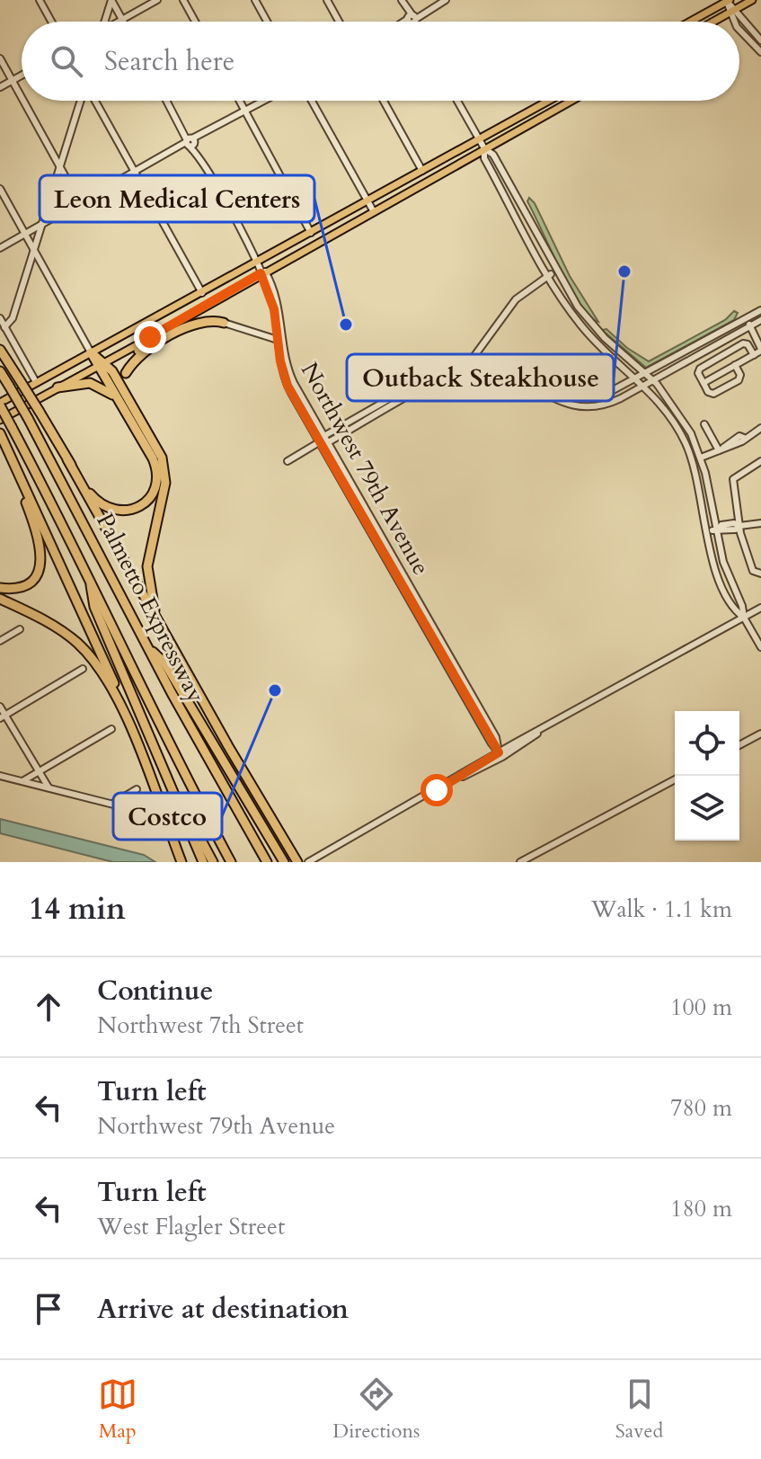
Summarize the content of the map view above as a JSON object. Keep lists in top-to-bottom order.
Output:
{
  "streets": {
    "highway": ["Palmetto Expressway"],
    "street": ["Northwest 79th Avenue"]
  },
  "places": ["Outback Steakhouse", "Leon Medical Centers", "Costco"],
  "page": {
    "search": "Search here",
    "heading": ["14 min", "Walk · 1.1 km"],
    "list": [
      ["Continue", "Northwest 7th Street", "100 m"],
      ["Turn left", "Northwest 79th Avenue", "780 m"],
      ["Turn left", "West Flagler Street", "180 m"],
      "Arrive at destination"
    ],
    "nav": ["Map", "Directions", "Saved"]
  }
}
